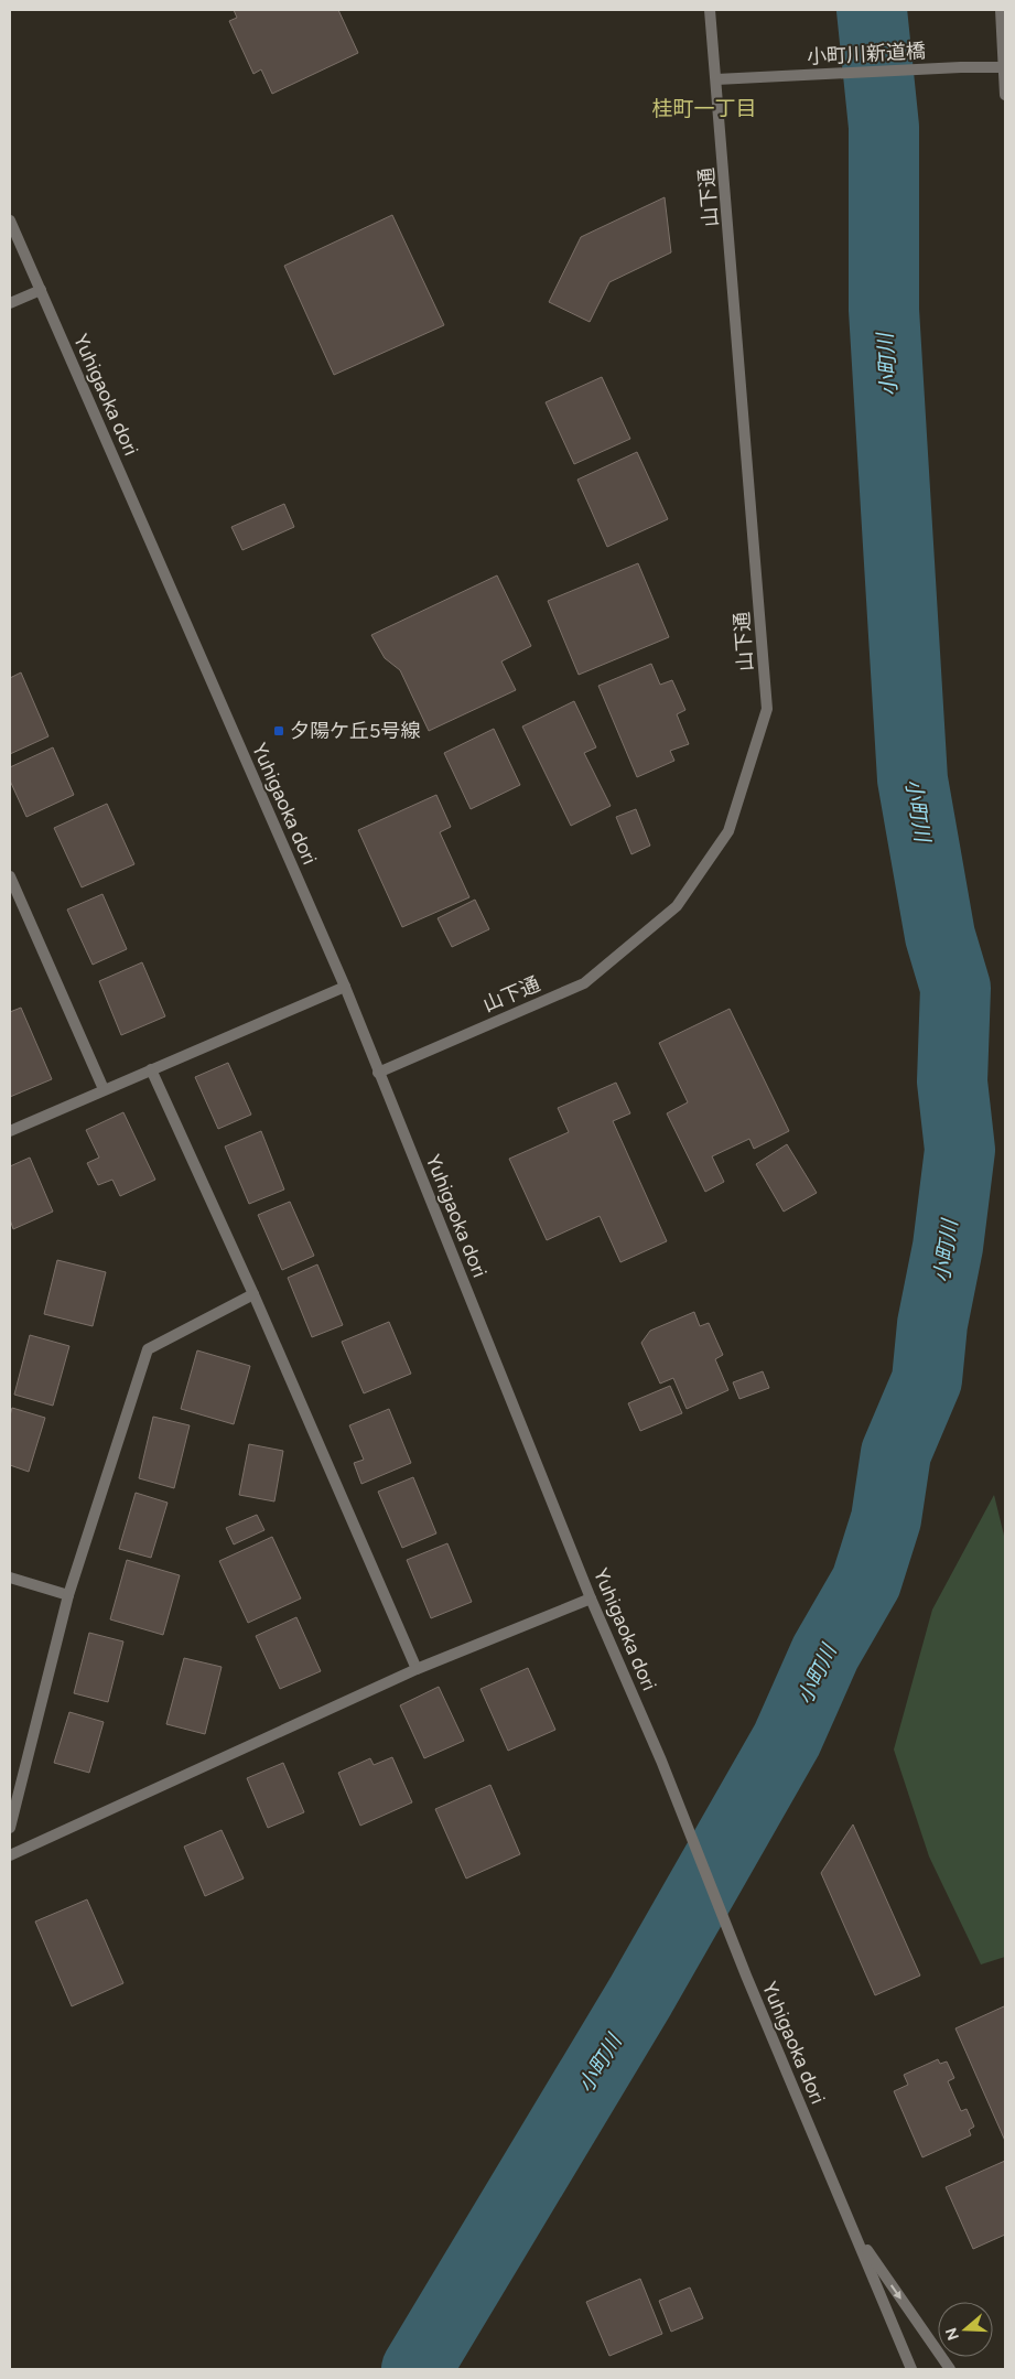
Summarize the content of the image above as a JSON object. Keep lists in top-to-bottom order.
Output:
{
  "streets": {
    "street": ["小町川新道橋", "山下通", "Yuhigaoka dori"]
  },
  "crossings": [
    ["小町川新道橋", "山下通"],
    ["山下通", "Yuhigaoka dori"]
  ],
  "districts": ["桂町一丁目"],
  "water": ["小町川"],
  "places": {
    "transit": ["夕陽ケ丘5号線"]
  },
  "north": "left"
}
